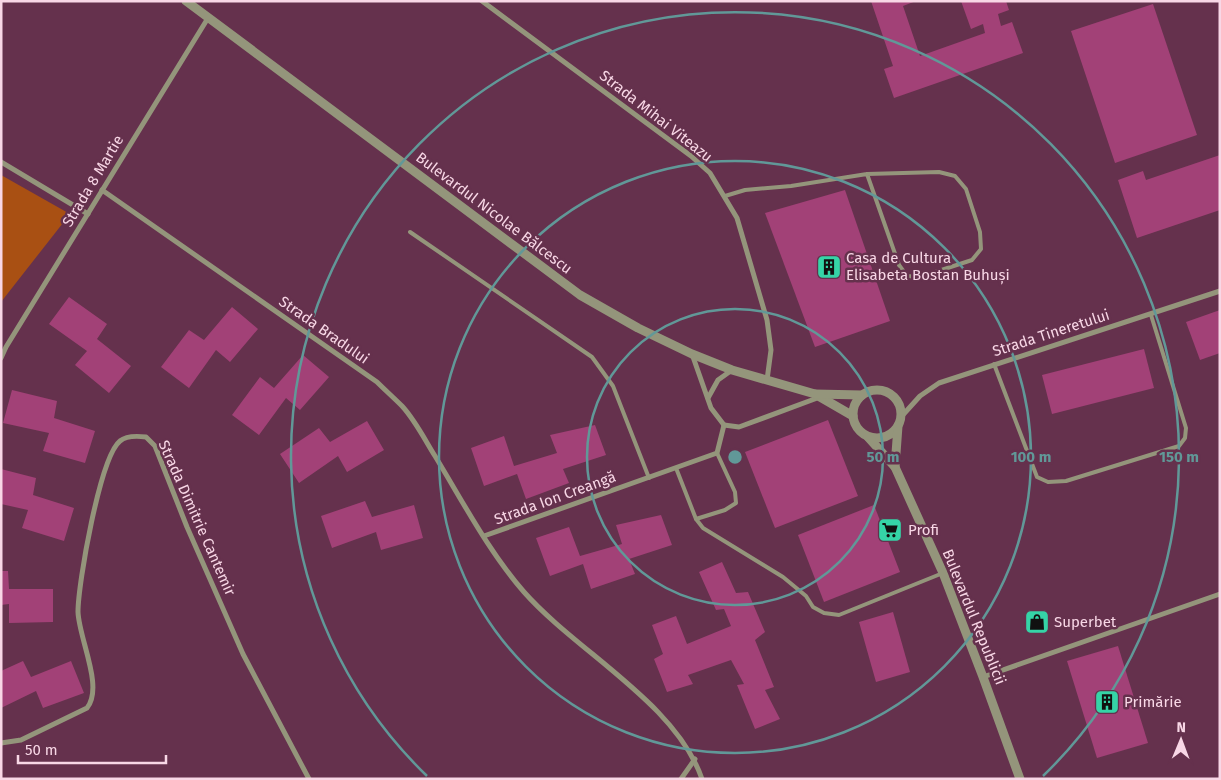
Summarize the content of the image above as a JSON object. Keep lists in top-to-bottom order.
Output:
{
  "streets": {
    "street": [
      "Strada Mihai Viteazu",
      "Strada 8 Martie",
      "Bulevardul Nicolae Bălcescu",
      "Strada Bradului",
      "Strada Tineretului",
      "Strada Ion Creangă",
      "Strada Dimitrie Cantemir",
      "Bulevardul Republicii"
    ]
  },
  "crossings": [
    ["Strada Mihai Viteazu", "Bulevardul Nicolae Bălcescu"],
    ["Strada 8 Martie", "Bulevardul Nicolae Bălcescu"],
    ["Strada 8 Martie", "Strada Bradului"],
    ["Bulevardul Nicolae Bălcescu", "Strada Tineretului"],
    ["Bulevardul Nicolae Bălcescu", "Bulevardul Republicii"],
    ["Strada Bradului", "Strada Ion Creangă"],
    ["Strada Tineretului", "Bulevardul Republicii"]
  ],
  "places": {
    "building": ["Casa de Cultura Elisabeta Bostan Buhuși", "Primărie"],
    "supermarket": ["Profi"],
    "shop": ["Superbet"]
  },
  "scale_bar": "50 m",
  "north": "top",
  "rings": ["50 m", "100 m", "150 m"]
}
